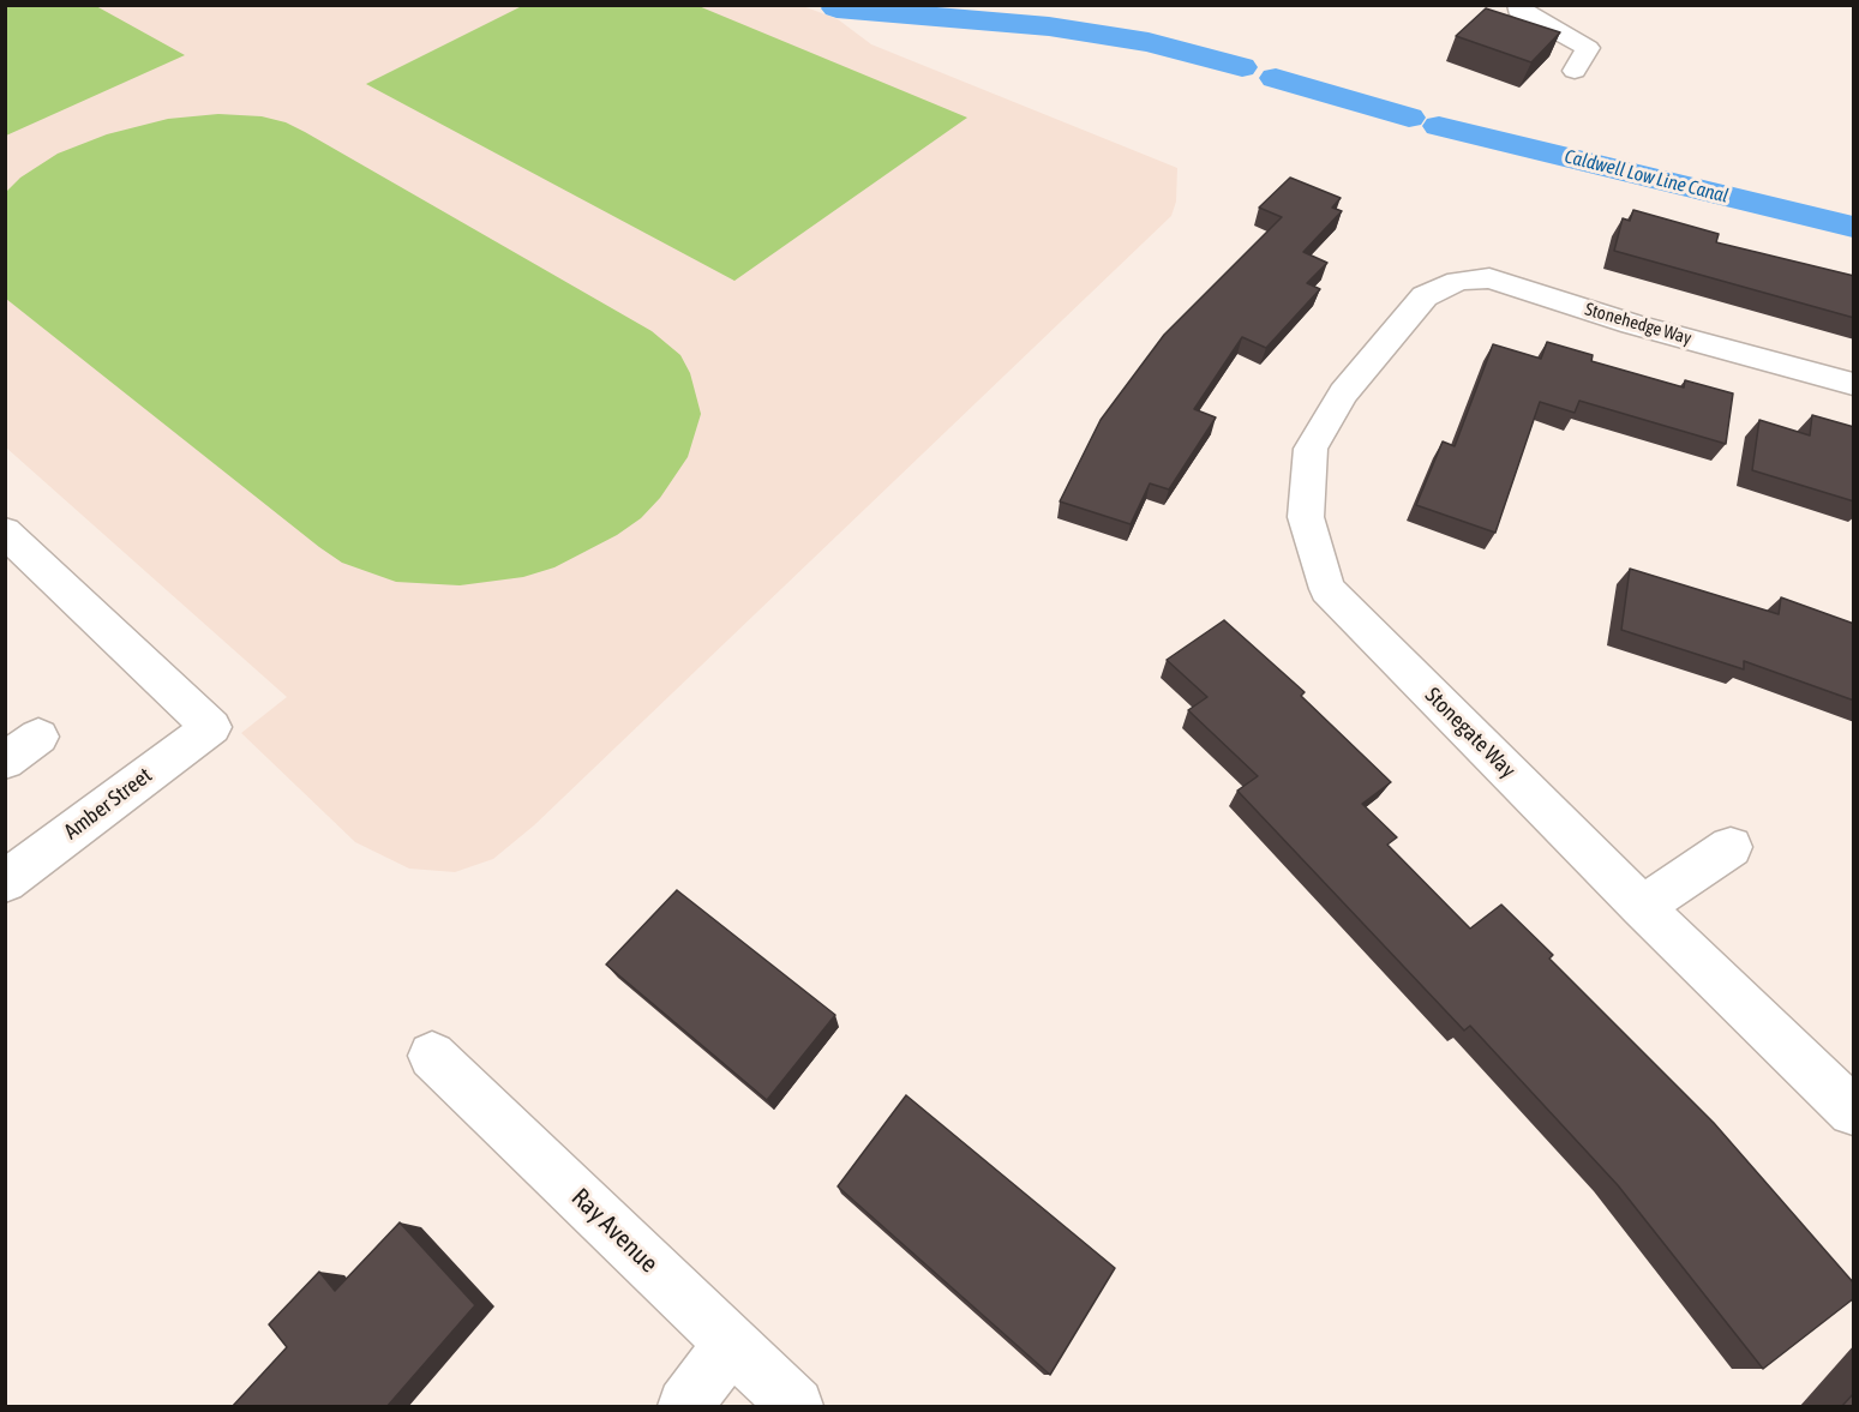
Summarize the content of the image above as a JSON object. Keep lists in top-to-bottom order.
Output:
{
  "streets": {
    "street": [
      "Stonehedge Way",
      "Stonegate Way",
      "Amber Street",
      "Ray Avenue"
    ]
  },
  "crossings": [
    ["Stonehedge Way", "Stonegate Way"]
  ],
  "water": ["Caldwell Low Line Canal"]
}
